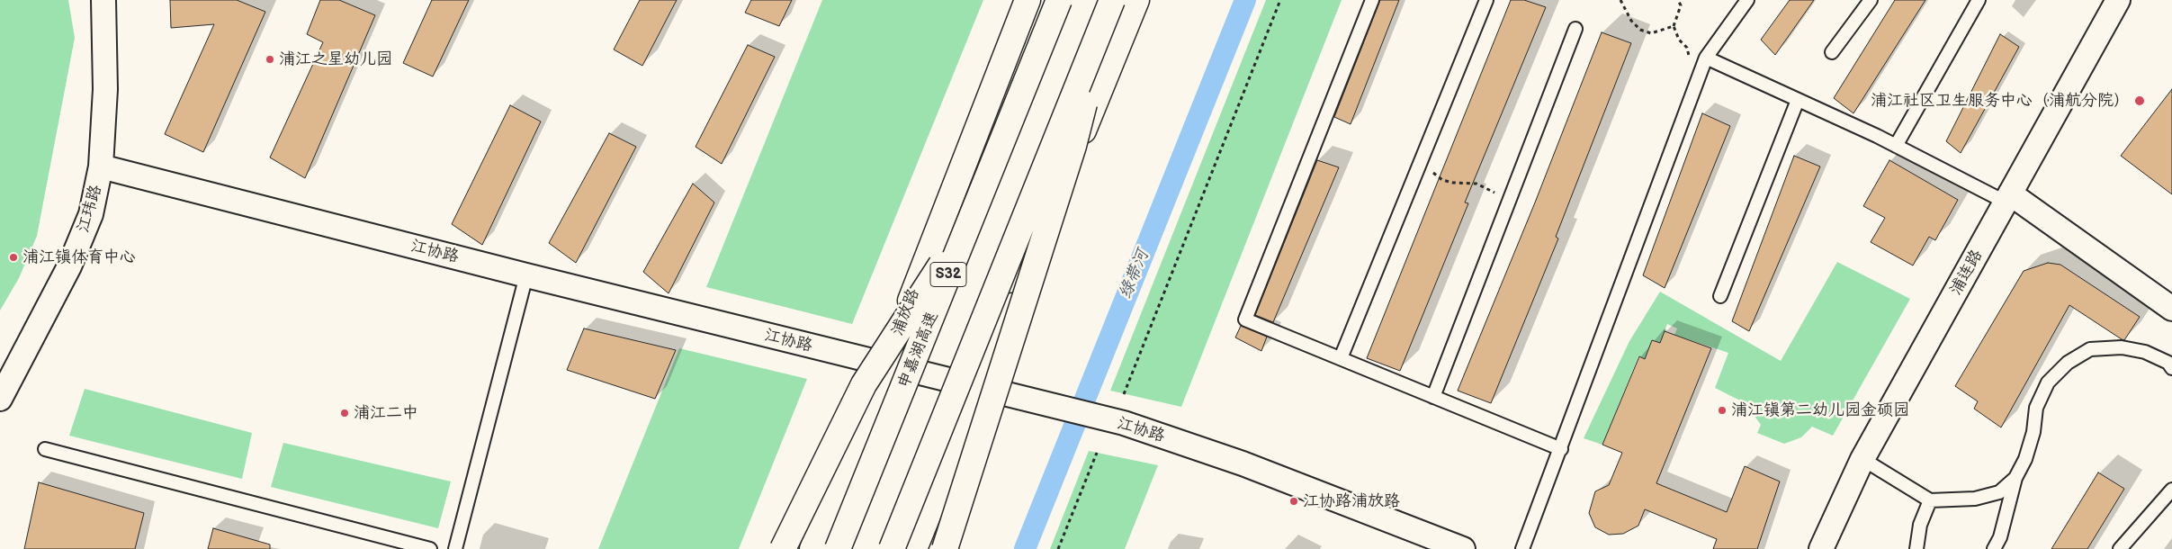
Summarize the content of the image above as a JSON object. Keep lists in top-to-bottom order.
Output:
{
  "streets": {
    "main road": ["S32", "浦放路", "申嘉湖高速"],
    "street": ["江玮路", "江协路", "浦连路"]
  },
  "crossings": [
    ["江玮路", "江协路"],
    ["江协路", "浦放路"]
  ],
  "water": ["绿带河"],
  "places": [
    "浦江之星幼儿园",
    "浦江社区卫生服务中心（浦航分院）",
    "浦江镇体育中心",
    "浦江镇第二幼儿园金硕园",
    "浦江二中",
    "江协路浦放路"
  ]
}
